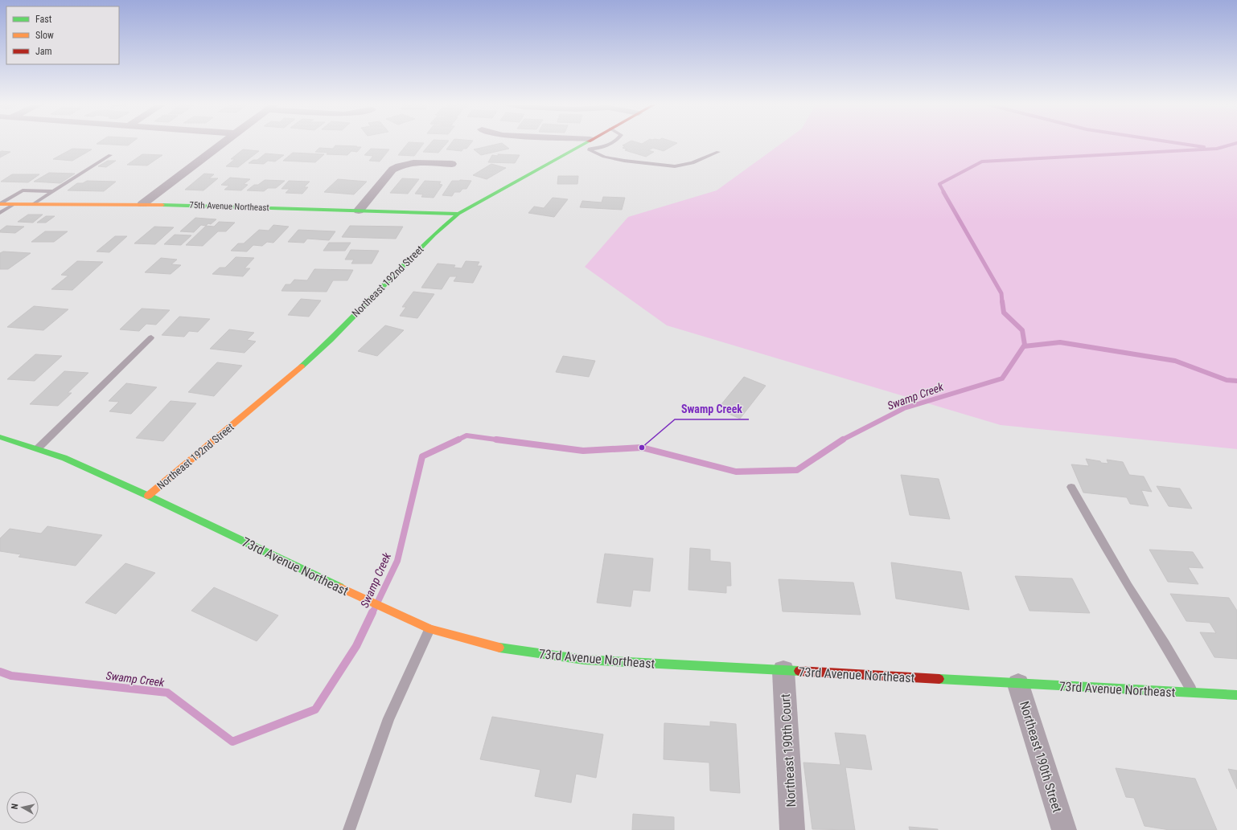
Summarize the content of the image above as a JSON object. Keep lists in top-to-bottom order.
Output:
{
  "streets": {
    "street": [
      "75th Avenue Northeast",
      "Northeast 192nd Street",
      "73rd Avenue Northeast",
      "Northeast 190th Court",
      "Northeast 190th Street"
    ]
  },
  "crossings": [
    ["75th Avenue Northeast", "Northeast 192nd Street"],
    ["Northeast 192nd Street", "73rd Avenue Northeast"],
    ["73rd Avenue Northeast", "Northeast 190th Court"],
    ["73rd Avenue Northeast", "Northeast 190th Street"]
  ],
  "water": ["Swamp Creek"],
  "places": ["Swamp Creek"],
  "legend": ["Fast", "Slow", "Jam"],
  "north": "left"
}
